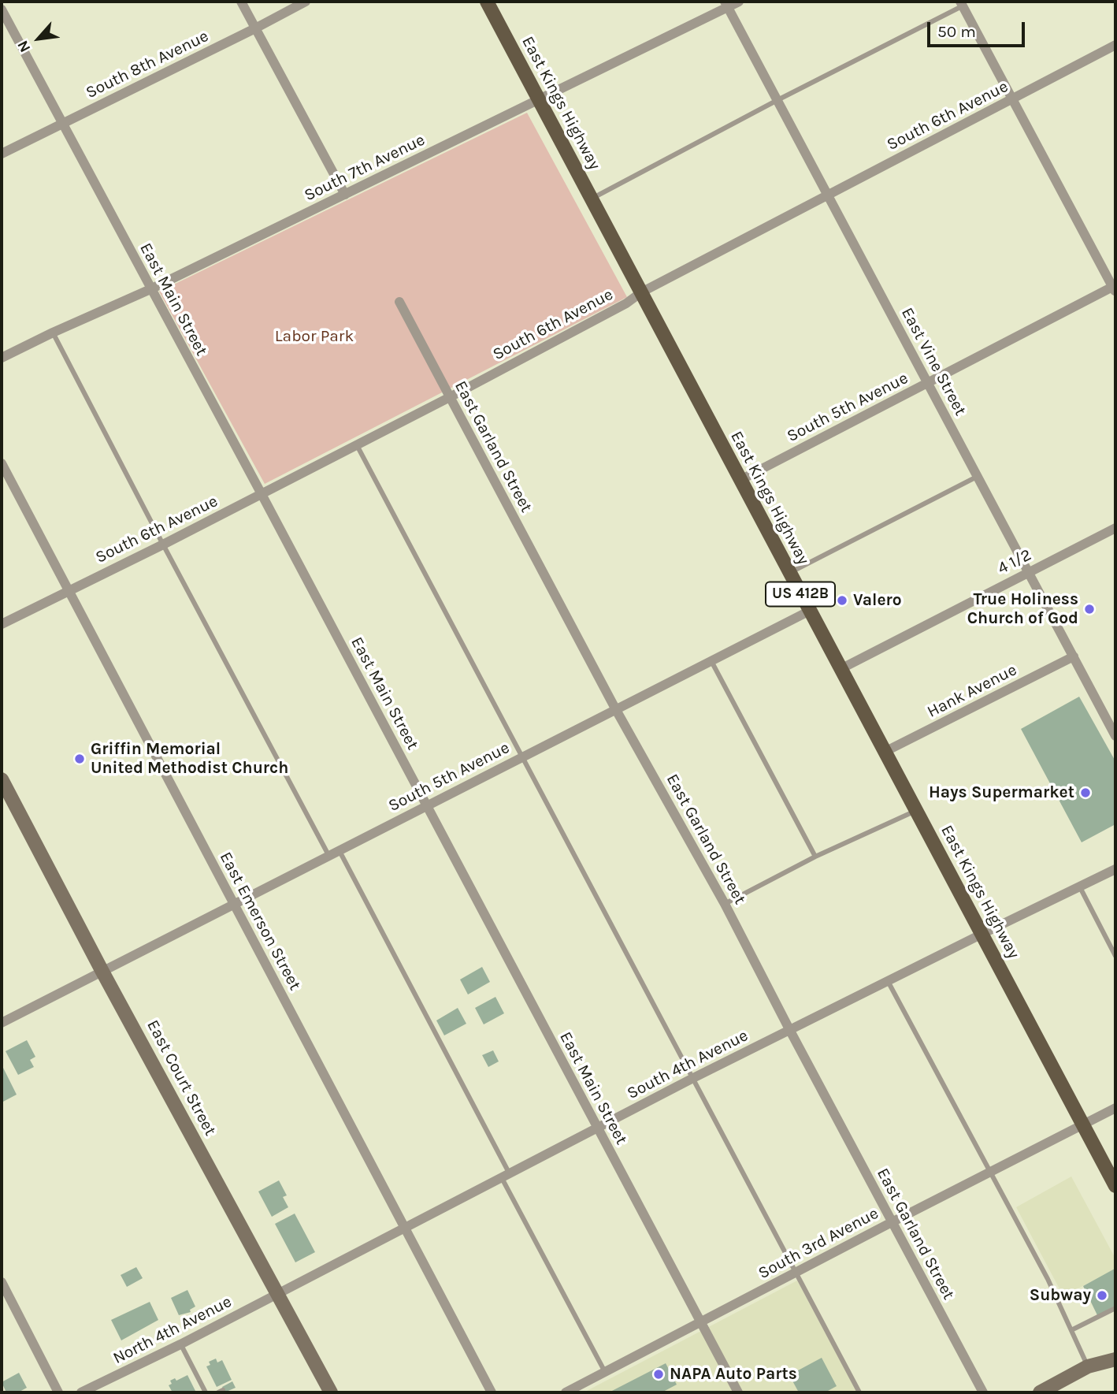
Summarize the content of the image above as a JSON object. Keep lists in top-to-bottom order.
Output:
{
  "streets": {
    "main road": ["East Kings Highway", "US 412B"],
    "street": [
      "South 8th Avenue",
      "South 6th Avenue",
      "South 7th Avenue",
      "East Main Street",
      "East Vine Street",
      "South 5th Avenue",
      "East Garland Street",
      "4 1/2",
      "Hank Avenue",
      "East Emerson Street",
      "South 4th Avenue",
      "East Court Street",
      "South 3rd Avenue",
      "North 4th Avenue"
    ]
  },
  "crossings": [
    ["South 8th Avenue", "East Main Street"],
    ["East Kings Highway", "South 6th Avenue"],
    ["East Kings Highway", "South 7th Avenue"],
    ["East Kings Highway", "South 5th Avenue"],
    ["East Kings Highway", "4 1/2"],
    ["East Kings Highway", "Hank Avenue"],
    ["East Kings Highway", "South 4th Avenue"],
    ["East Kings Highway", "South 3rd Avenue"],
    ["South 6th Avenue", "East Main Street"],
    ["South 6th Avenue", "East Vine Street"],
    ["South 6th Avenue", "East Garland Street"],
    ["South 6th Avenue", "East Emerson Street"],
    ["South 7th Avenue", "East Main Street"],
    ["South 7th Avenue", "East Vine Street"],
    ["East Main Street", "South 5th Avenue"],
    ["East Main Street", "South 4th Avenue"],
    ["East Main Street", "South 3rd Avenue"],
    ["East Vine Street", "South 5th Avenue"],
    ["East Vine Street", "4 1/2"],
    ["East Vine Street", "Hank Avenue"],
    ["South 5th Avenue", "East Garland Street"],
    ["South 5th Avenue", "East Emerson Street"],
    ["South 5th Avenue", "East Court Street"],
    ["East Garland Street", "South 4th Avenue"],
    ["East Garland Street", "South 3rd Avenue"],
    ["East Emerson Street", "South 4th Avenue"],
    ["South 4th Avenue", "East Court Street"],
    ["South 4th Avenue", "North 4th Avenue"],
    ["East Court Street", "North 4th Avenue"]
  ],
  "parks": ["Labor Park"],
  "places": [
    "Valero",
    "True Holiness Church of God",
    "Griffin Memorial United Methodist Church",
    "Hays Supermarket",
    "Subway",
    "NAPA Auto Parts"
  ],
  "scale_bar": "50 m",
  "north": "bottom left"
}
